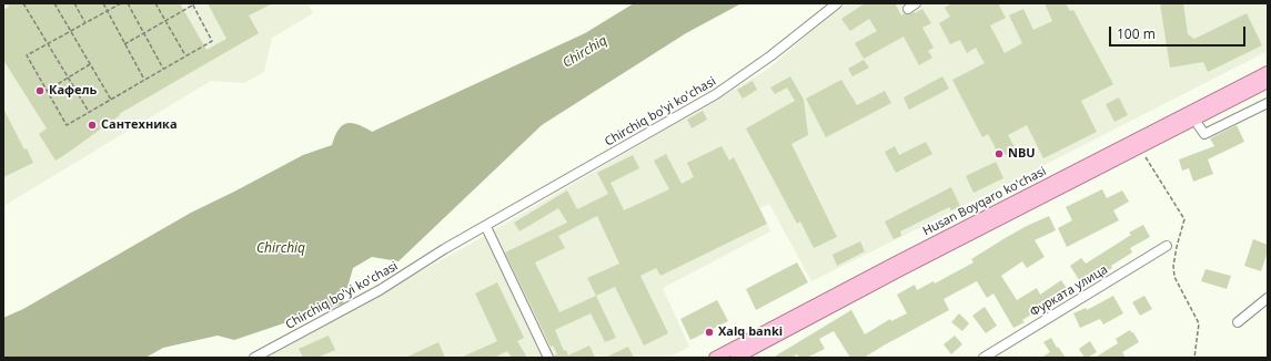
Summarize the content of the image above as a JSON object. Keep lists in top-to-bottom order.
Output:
{
  "streets": {
    "main road": ["Husan Boyqaro ko'chasi"],
    "street": ["Chirchiq bo'yi ko'chasi", "Фурката улица"]
  },
  "water": ["Chirchiq"],
  "places": [
    "Кафель",
    "Сантехника",
    "NBU",
    "Xalq banki"
  ],
  "scale_bar": "100 m"
}
